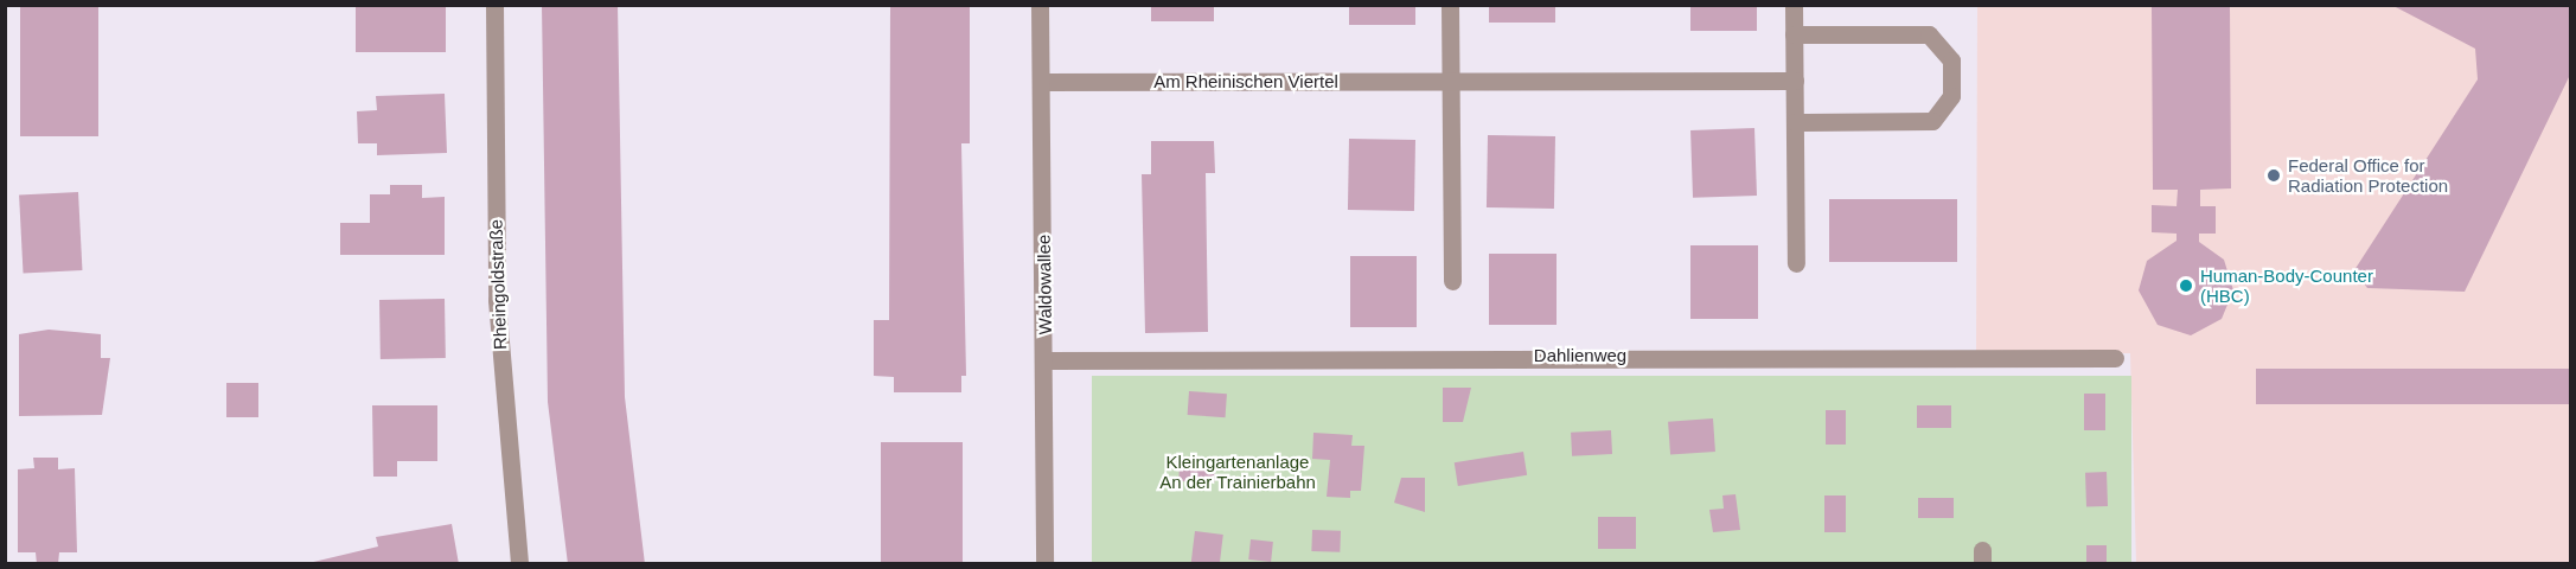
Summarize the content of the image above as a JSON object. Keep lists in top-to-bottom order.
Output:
{
  "streets": {
    "street": [
      "Am Rheinischen Viertel",
      "Rheingoldstraße",
      "Waldowallee",
      "Dahlienweg"
    ]
  },
  "crossings": [
    ["Am Rheinischen Viertel", "Waldowallee"],
    ["Waldowallee", "Dahlienweg"]
  ],
  "parks": ["Kleingartenanlage An der Trainierbahn"],
  "places": ["Federal Office for Radiation Protection", "Human-Body-Counter (HBC)"]
}
